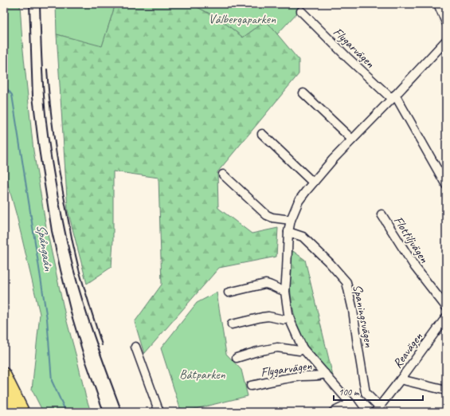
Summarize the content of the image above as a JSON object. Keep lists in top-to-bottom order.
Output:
{
  "streets": {
    "street": [
      "Flygarvägen",
      "Flottiljvägen",
      "Spaningsvägen",
      "Reavägen"
    ]
  },
  "crossings": [
    ["Flygarvägen", "Spaningsvägen"],
    ["Spaningsvägen", "Reavägen"]
  ],
  "water": ["Spångaån"],
  "parks": ["Vålbergaparken", "Båtparken"],
  "scale_bar": "100 m"
}
